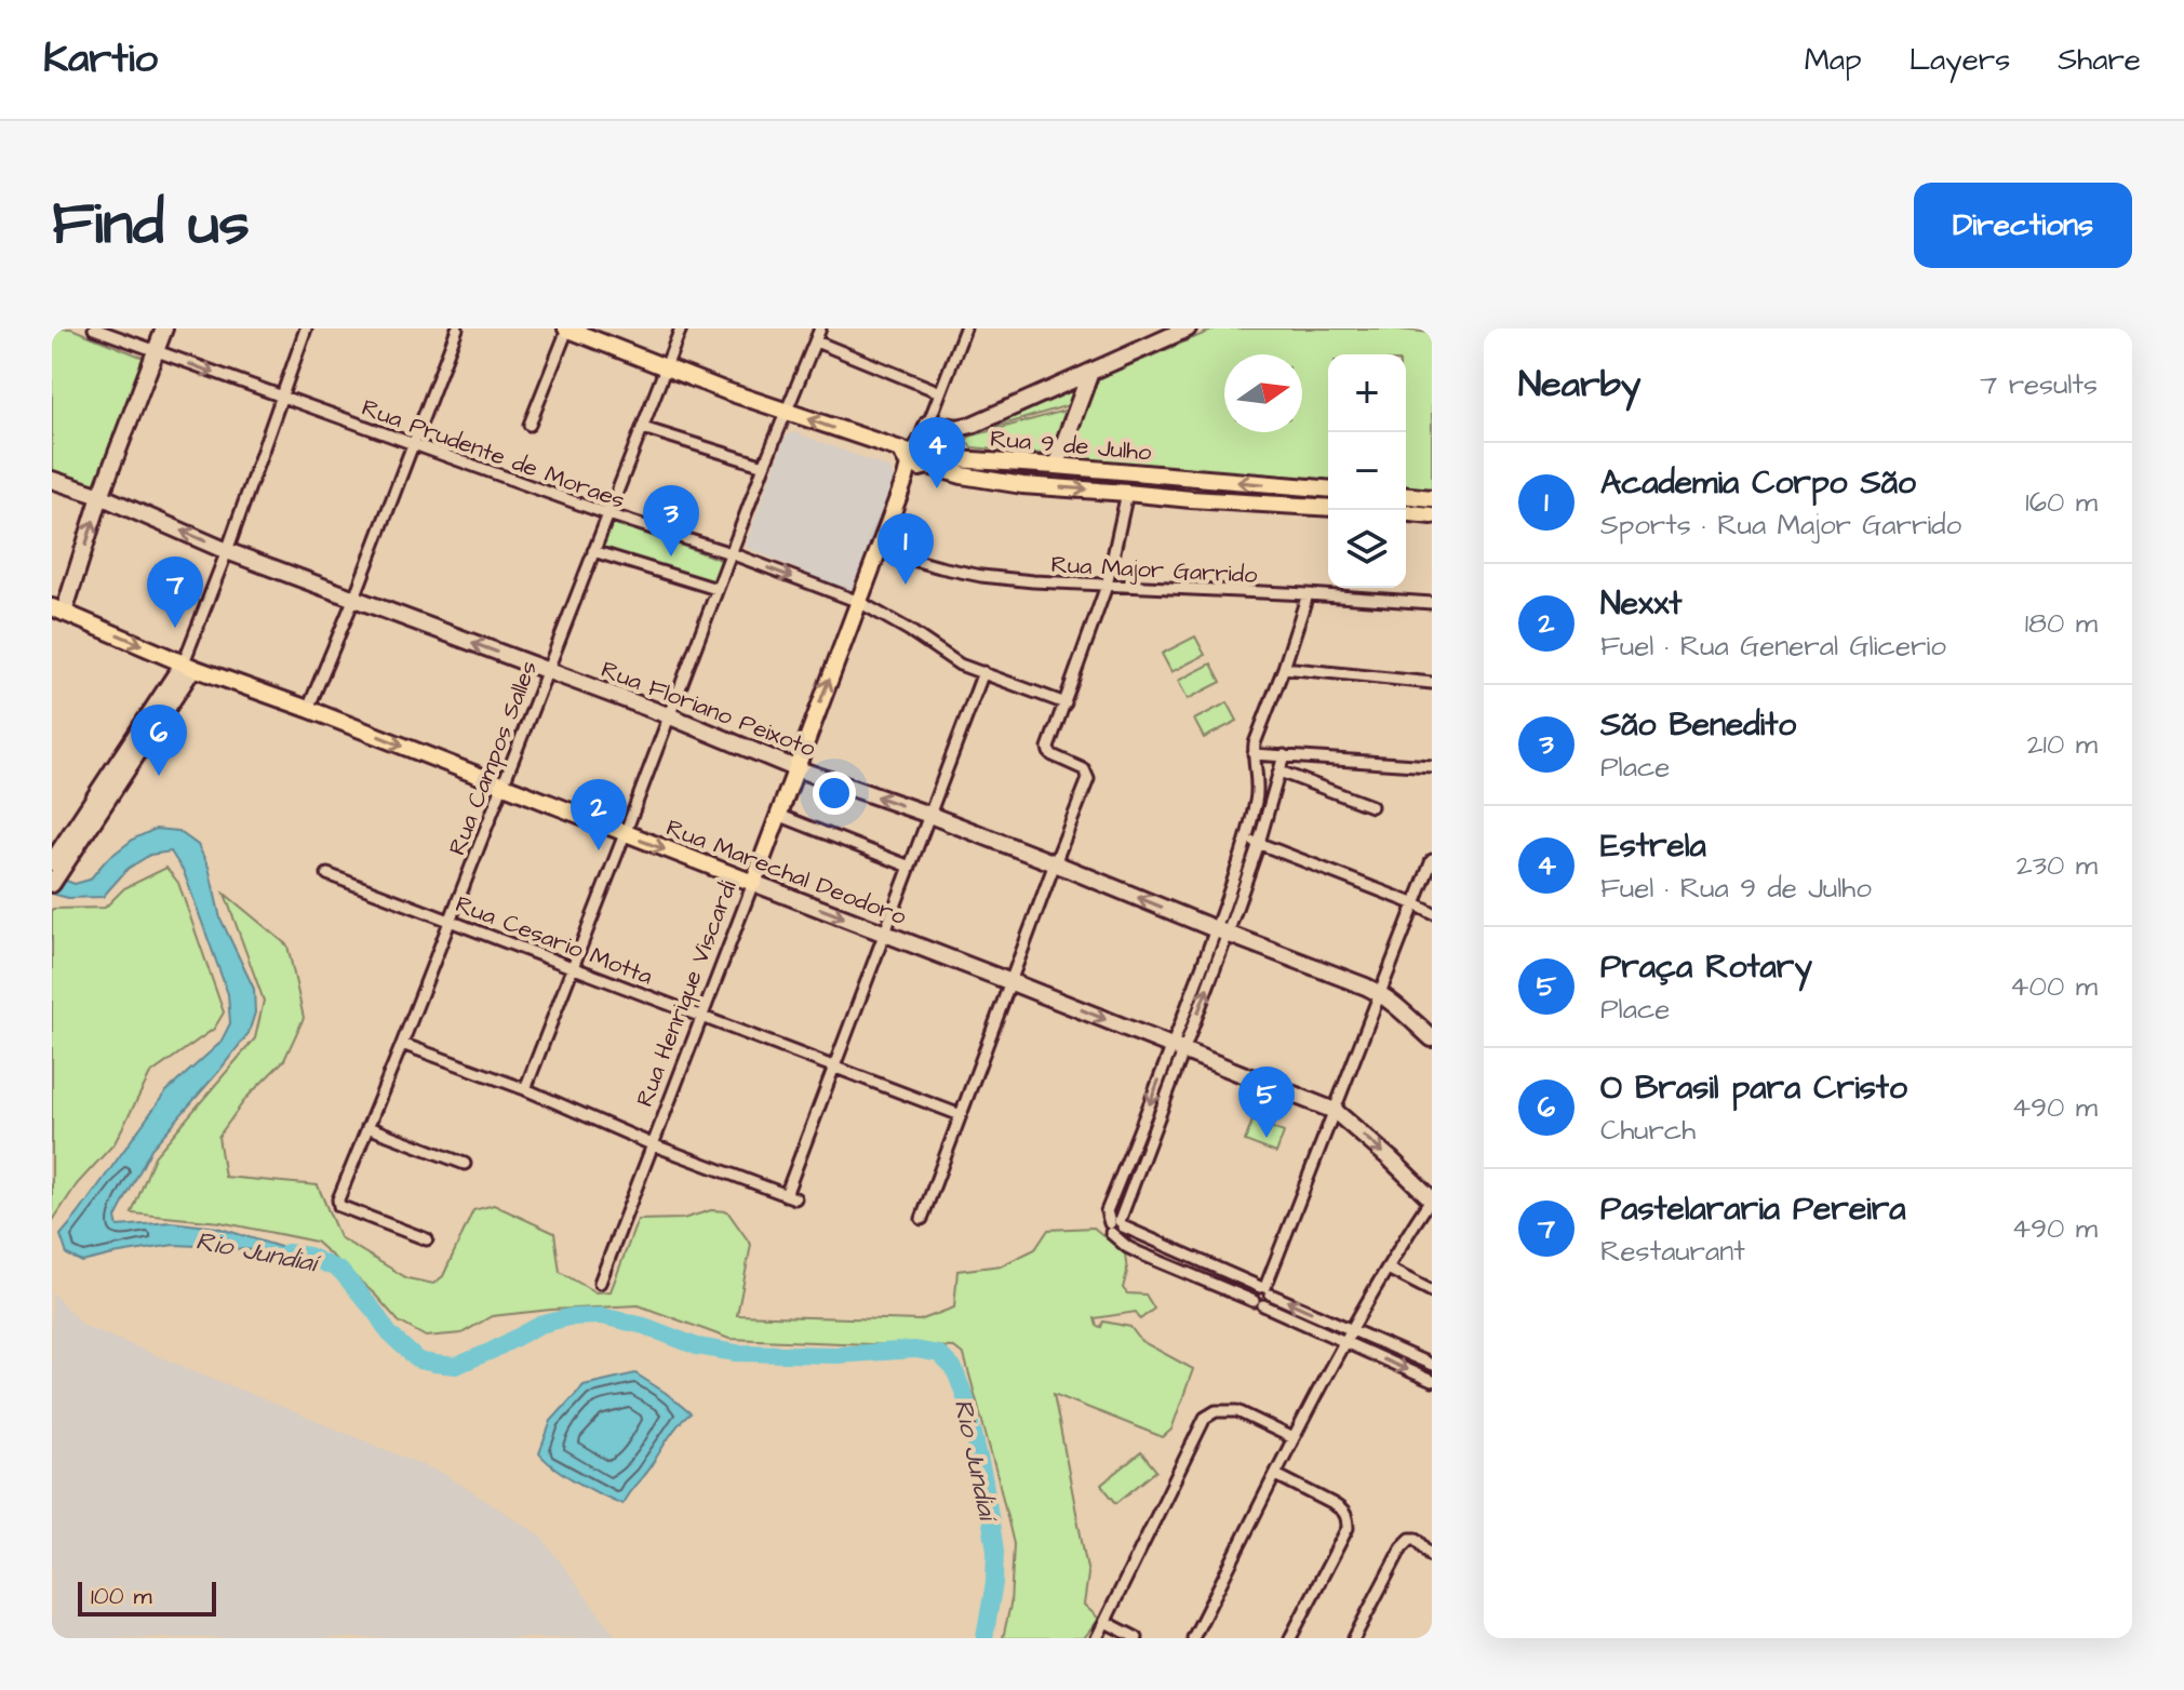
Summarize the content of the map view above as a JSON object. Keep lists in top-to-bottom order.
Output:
{
  "streets": {
    "main road": ["Rua 9 de Julho", "Rua Marechal Deodoro", "Rua Henrique Viscardi"],
    "street": [
      "Rua Prudente de Moraes",
      "Rua Major Garrido",
      "Rua Floriano Peixoto",
      "Rua Campos Salles",
      "Rua Cesario Motta"
    ]
  },
  "crossings": [
    ["Rua 9 de Julho", "Rua Campos Salles"],
    ["Rua Prudente de Moraes", "Rua Campos Salles"],
    ["Rua Prudente de Moraes", "Rua Henrique Viscardi"],
    ["Rua Major Garrido", "Rua Henrique Viscardi"],
    ["Rua Floriano Peixoto", "Rua Campos Salles"],
    ["Rua Floriano Peixoto", "Rua Henrique Viscardi"],
    ["Rua Campos Salles", "Rua Marechal Deodoro"],
    ["Rua Campos Salles", "Rua Cesario Motta"],
    ["Rua Marechal Deodoro", "Rua Henrique Viscardi"],
    ["Rua Cesario Motta", "Rua Henrique Viscardi"]
  ],
  "one_way": ["Rua Floriano Peixoto", "Rua Marechal Deodoro"],
  "water": ["Rio Jundiaí"],
  "scale_bar": "100 m",
  "north": "right",
  "page": {
    "header": "Kartio",
    "nav": ["Map", "Layers", "Share"],
    "title": "Find us",
    "buttons": "Directions",
    "heading": ["Nearby", "7 results"],
    "map_buttons": ["+", "−"],
    "pins": [
      "4",
      "3",
      "1",
      "7",
      "6",
      "2",
      "5"
    ],
    "list": [
      {
        "mark": "1",
        "name": "Academia Corpo São",
        "note": "Sports · Rua Major Garrido",
        "value": "160 m"
      },
      {
        "mark": "2",
        "name": "Nexxt",
        "note": "Fuel · Rua General Glicerio",
        "value": "180 m"
      },
      {
        "mark": "3",
        "name": "São Benedito",
        "note": "Place",
        "value": "210 m"
      },
      {
        "mark": "4",
        "name": "Estrela",
        "note": "Fuel · Rua 9 de Julho",
        "value": "230 m"
      },
      {
        "mark": "5",
        "name": "Praça Rotary",
        "note": "Place",
        "value": "400 m"
      },
      {
        "mark": "6",
        "name": "O Brasil para Cristo",
        "note": "Church",
        "value": "490 m"
      },
      {
        "mark": "7",
        "name": "Pastelararia Pereira",
        "note": "Restaurant",
        "value": "490 m"
      }
    ],
    "scale": "100 m"
  }
}
